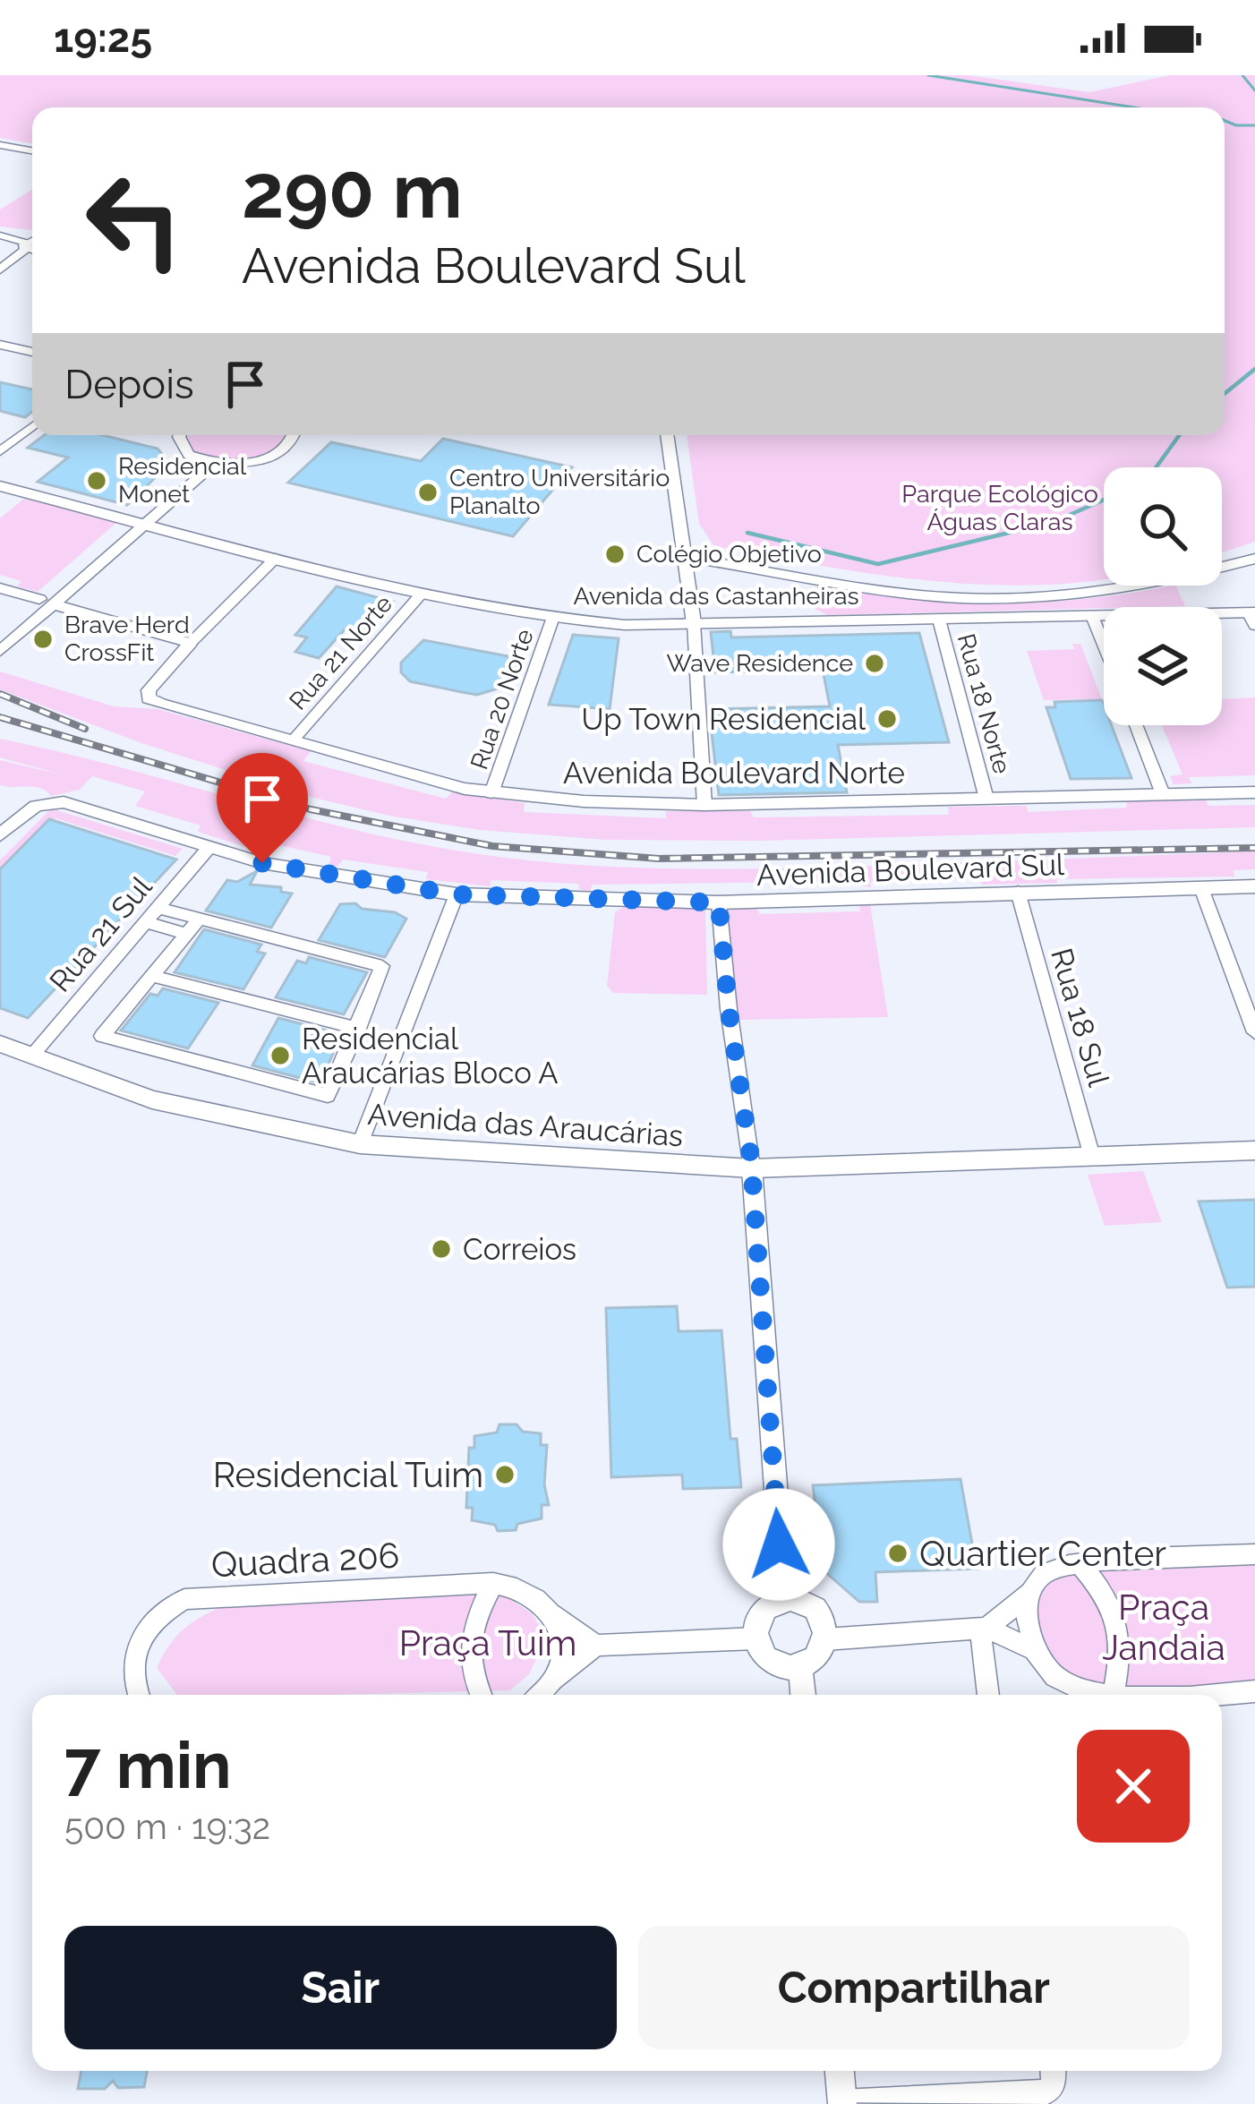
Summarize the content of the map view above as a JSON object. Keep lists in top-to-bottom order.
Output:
{
  "streets": {
    "main road": ["Avenida das Castanheiras", "Avenida das Araucárias"],
    "street": [
      "Rua 21 Norte",
      "Rua 20 Norte",
      "Rua 18 Norte",
      "Avenida Boulevard Norte",
      "Avenida Boulevard Sul",
      "Rua 21 Sul",
      "Rua 18 Sul",
      "Quadra 206"
    ]
  },
  "crossings": [
    ["Avenida das Castanheiras", "Rua 21 Norte"],
    ["Avenida das Castanheiras", "Rua 20 Norte"],
    ["Avenida das Castanheiras", "Rua 18 Norte"],
    ["Rua 21 Norte", "Avenida Boulevard Norte"],
    ["Rua 20 Norte", "Avenida Boulevard Norte"],
    ["Rua 18 Norte", "Avenida Boulevard Norte"],
    ["Avenida Boulevard Sul", "Rua 21 Sul"],
    ["Avenida Boulevard Sul", "Rua 18 Sul"],
    ["Rua 21 Sul", "Avenida das Araucárias"],
    ["Rua 18 Sul", "Avenida das Araucárias"]
  ],
  "parks": ["Parque Ecológico Águas Claras", "Praça Jandaia", "Praça Tuim"],
  "places": [
    "Residencial Monet",
    "Centro Universitário Planalto",
    "Colégio Objetivo",
    "Brave Herd CrossFit",
    "Wave Residence",
    "Up Town Residencial",
    "Residencial Araucárias Bloco A",
    "Correios",
    "Residencial Tuim",
    "Quartier Center"
  ],
  "page": {
    "status": "19:25",
    "turn": ["290 m", "Avenida Boulevard Sul"],
    "then": "Depois",
    "heading": ["7 min", "500 m · 19:32"],
    "buttons": ["Sair", "Compartilhar"]
  }
}
